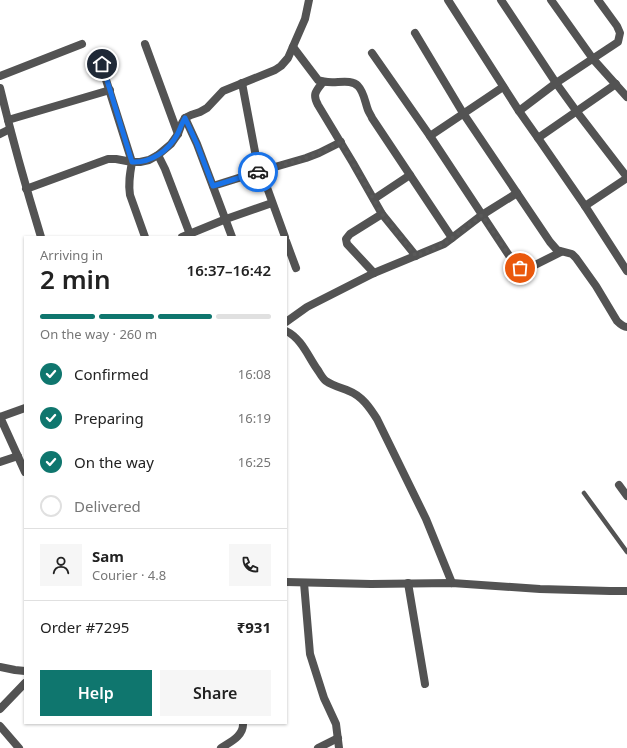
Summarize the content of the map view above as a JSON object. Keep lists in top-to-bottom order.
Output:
{
  "page": {
    "heading": ["2 min", "Arriving in", "16:37–16:42"],
    "panel": [
      "Sam",
      "Courier · 4.8",
      "Order #7295",
      "₹931"
    ],
    "bar": "On the way · 260 m",
    "list": [
      ["Confirmed", "16:08"],
      ["Preparing", "16:19"],
      ["On the way", "16:25"],
      "Delivered"
    ],
    "buttons": ["Help", "Share"]
  }
}
